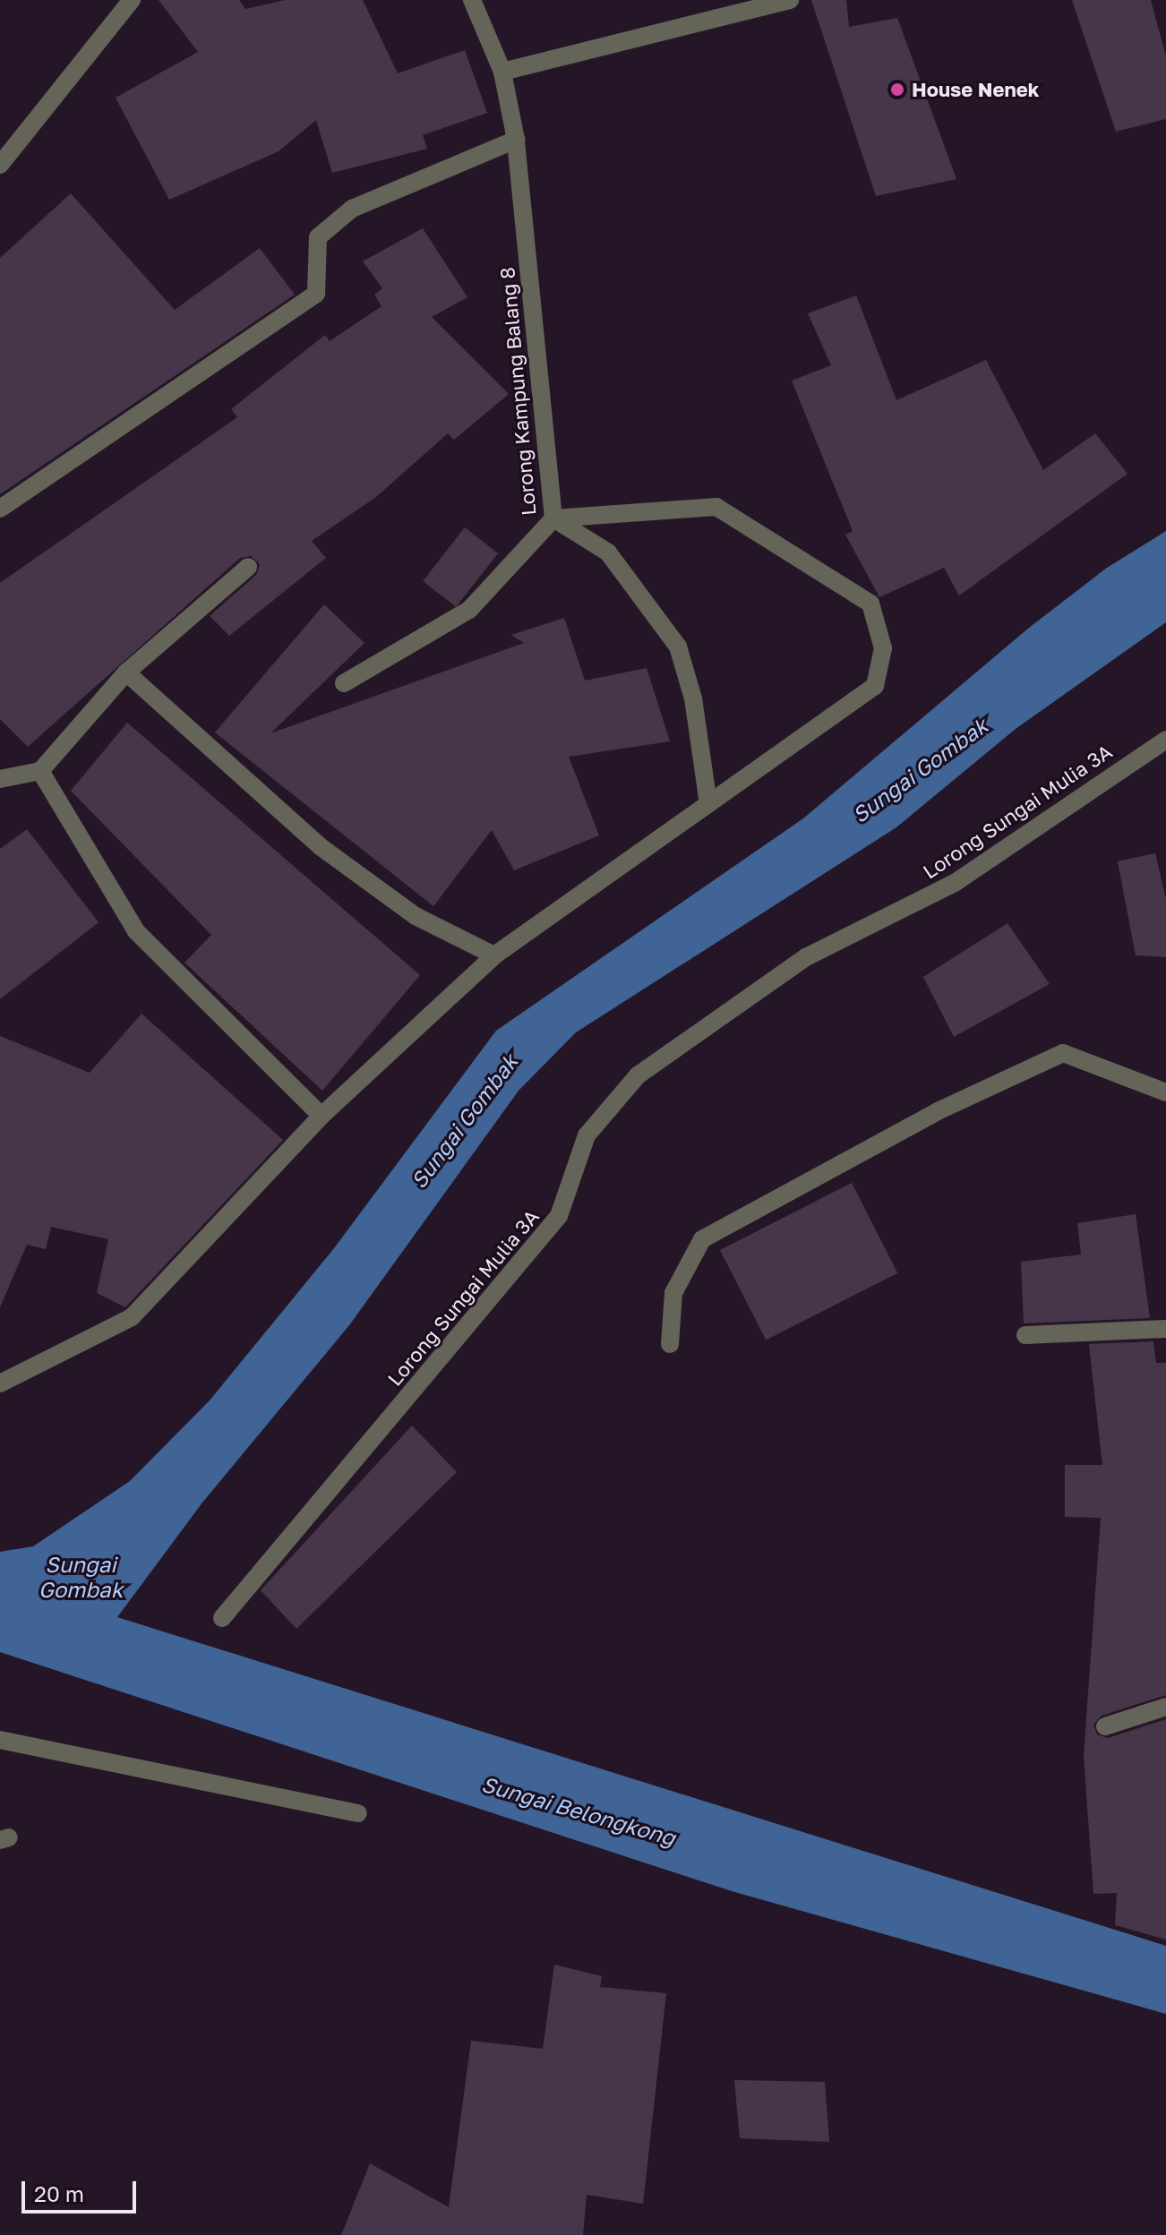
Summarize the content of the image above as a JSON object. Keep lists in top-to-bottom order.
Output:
{
  "streets": {
    "street": ["Lorong Kampung Balang 8", "Lorong Sungai Mulia 3A"]
  },
  "water": ["Sungai Gombak", "Sungai Belongkong"],
  "places": ["House Nenek"],
  "scale_bar": "20 m"
}
